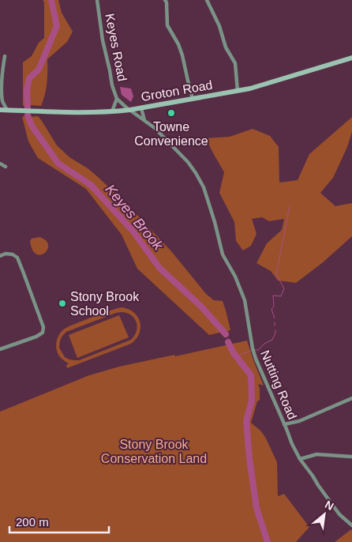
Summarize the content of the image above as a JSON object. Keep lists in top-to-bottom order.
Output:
{
  "streets": {
    "main road": ["Groton Road"],
    "street": ["Keyes Road", "Nutting Road"]
  },
  "crossings": [
    ["Keyes Road", "Groton Road"],
    ["Keyes Road", "Nutting Road"],
    ["Groton Road", "Nutting Road"]
  ],
  "water": ["Keyes Brook"],
  "parks": ["Stony Brook Conservation Land"],
  "places": ["Towne Convenience", "Stony Brook School"],
  "scale_bar": "200 m",
  "north": "top right"
}
